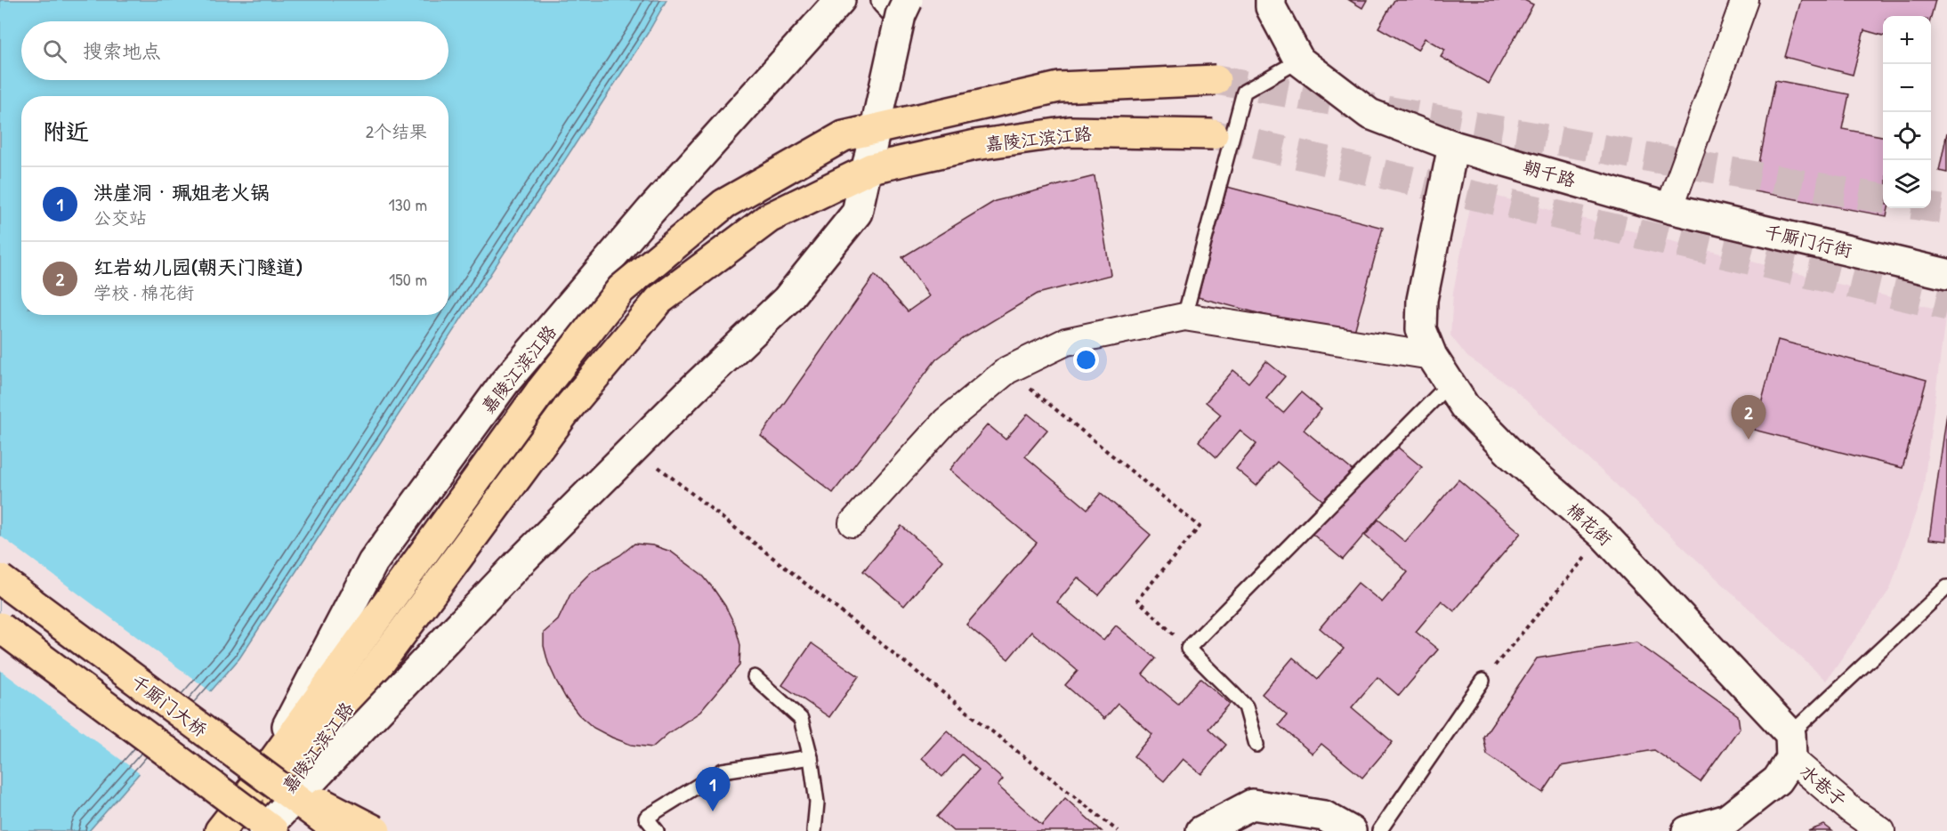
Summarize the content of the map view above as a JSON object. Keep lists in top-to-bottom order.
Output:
{
  "streets": {
    "main road": [
      "嘉陵江滨江路",
      "朝千路",
      "千厮门行街",
      "棉花街",
      "千厮门大桥"
    ],
    "street": ["水巷子"]
  },
  "crossings": [
    ["嘉陵江滨江路", "千厮门大桥"],
    ["朝千路", "千厮门行街"],
    ["朝千路", "棉花街"],
    ["棉花街", "水巷子"]
  ],
  "page": {
    "map_buttons": ["+", "−"],
    "search": "搜索地点",
    "heading": ["附近", "2个结果"],
    "list": [
      {
        "mark": "1",
        "name": "洪崖洞‧珮姐老火锅",
        "note": "公交站",
        "value": "130 m"
      },
      {
        "mark": "2",
        "name": "红岩幼儿园(朝天门隧道)",
        "note": "学校 · 棉花街",
        "value": "150 m"
      }
    ],
    "pins": ["2", "1"]
  }
}
